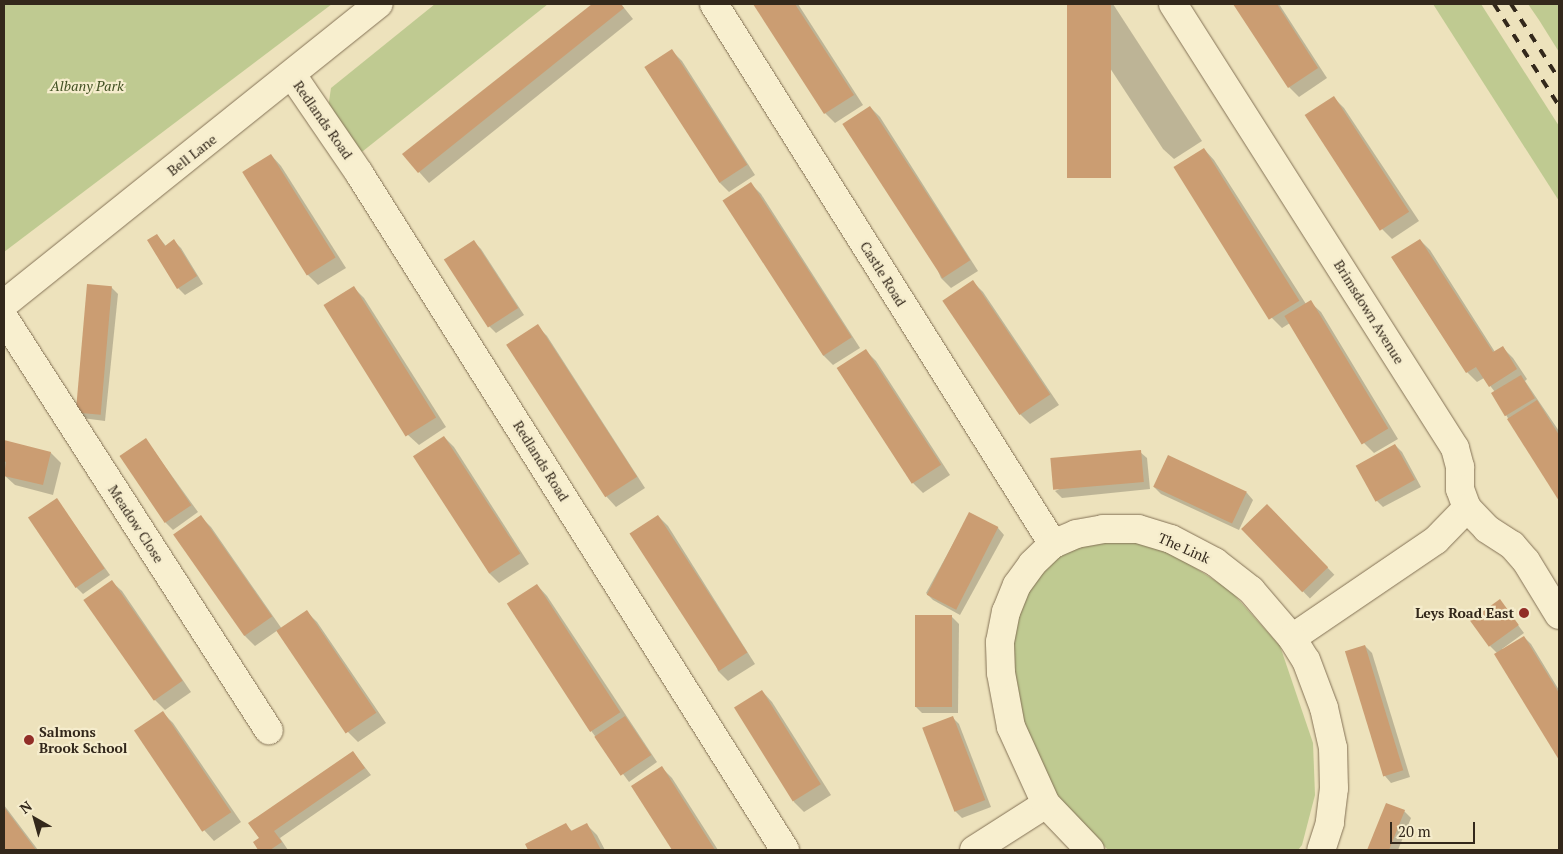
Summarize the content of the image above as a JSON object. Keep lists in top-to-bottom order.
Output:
{
  "streets": {
    "street": [
      "Redlands Road",
      "Bell Lane",
      "Castle Road",
      "Brimsdown Avenue",
      "Meadow Close",
      "The Link"
    ]
  },
  "crossings": [
    ["Redlands Road", "Bell Lane"],
    ["Castle Road", "The Link"]
  ],
  "parks": ["Albany Park"],
  "places": ["Leys Road East", "Salmons Brook School"],
  "scale_bar": "20 m",
  "north": "top left"
}
